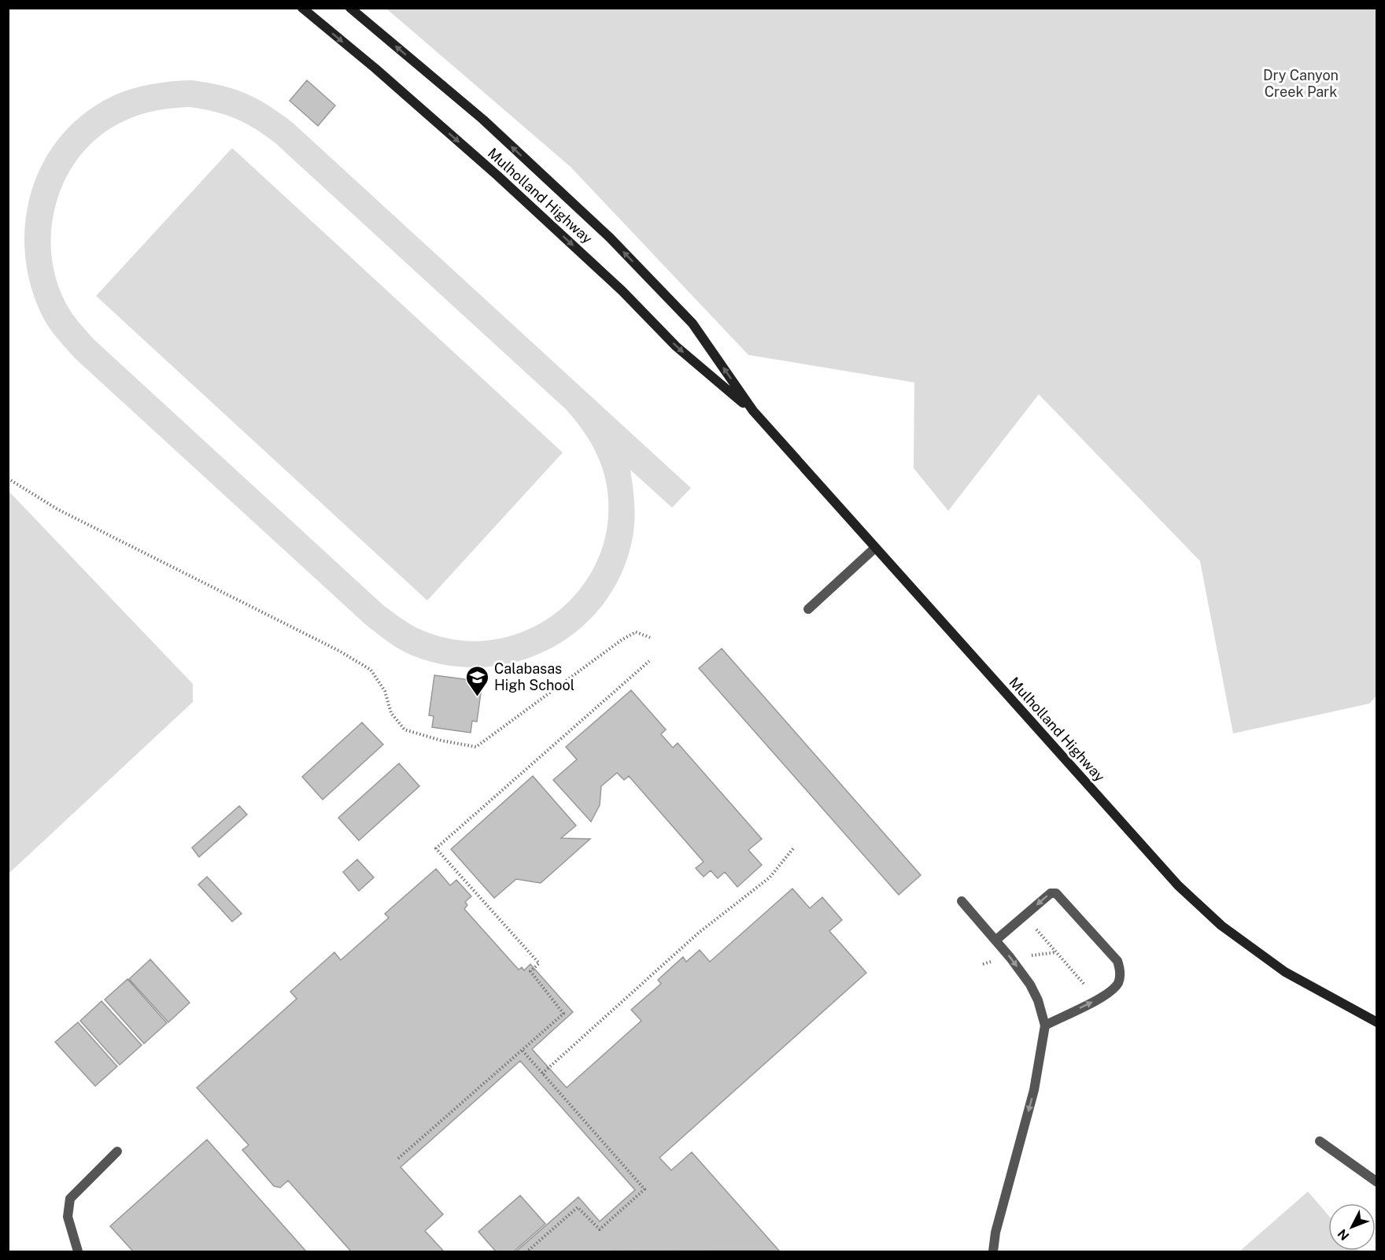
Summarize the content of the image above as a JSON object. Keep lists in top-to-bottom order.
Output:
{
  "streets": {
    "main road": ["Mulholland Highway"]
  },
  "parks": ["Dry Canyon Creek Park"],
  "places": {
    "school or university": ["Calabasas High School"]
  },
  "north": "bottom left"
}
